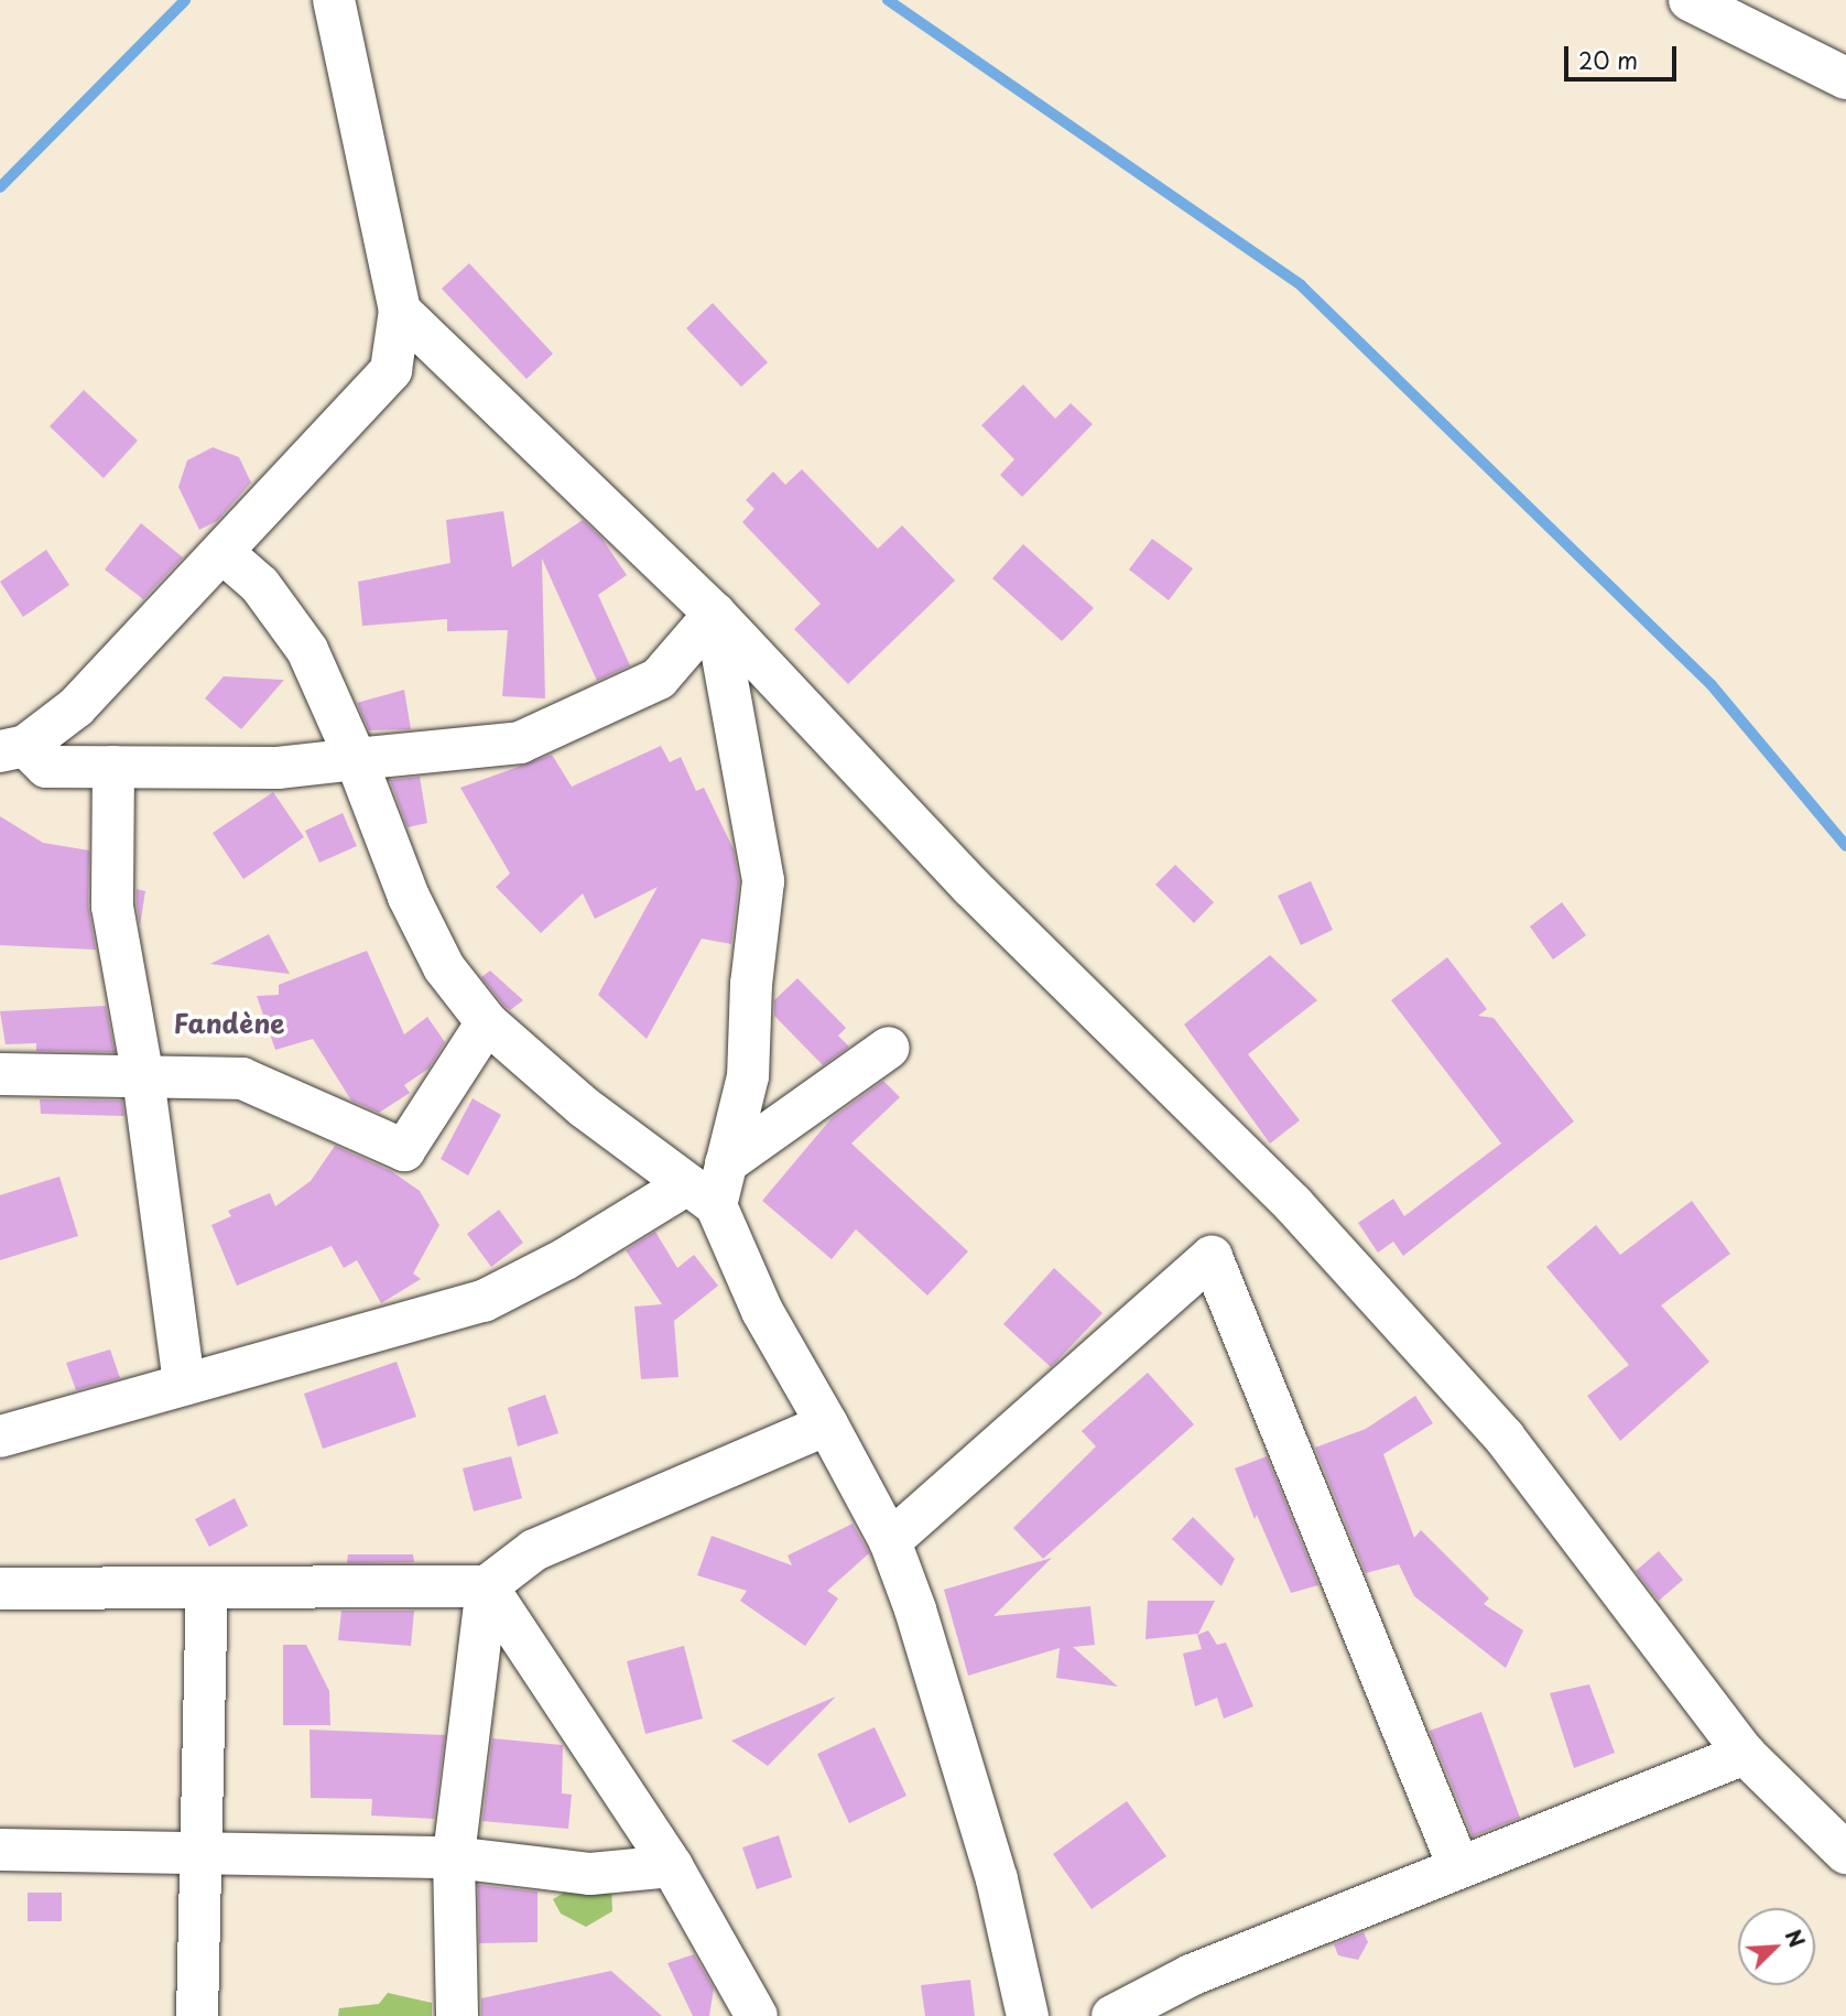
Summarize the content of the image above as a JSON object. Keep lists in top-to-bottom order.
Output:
{
  "districts": ["Fandène"],
  "scale_bar": "20 m",
  "north": "top right"
}
